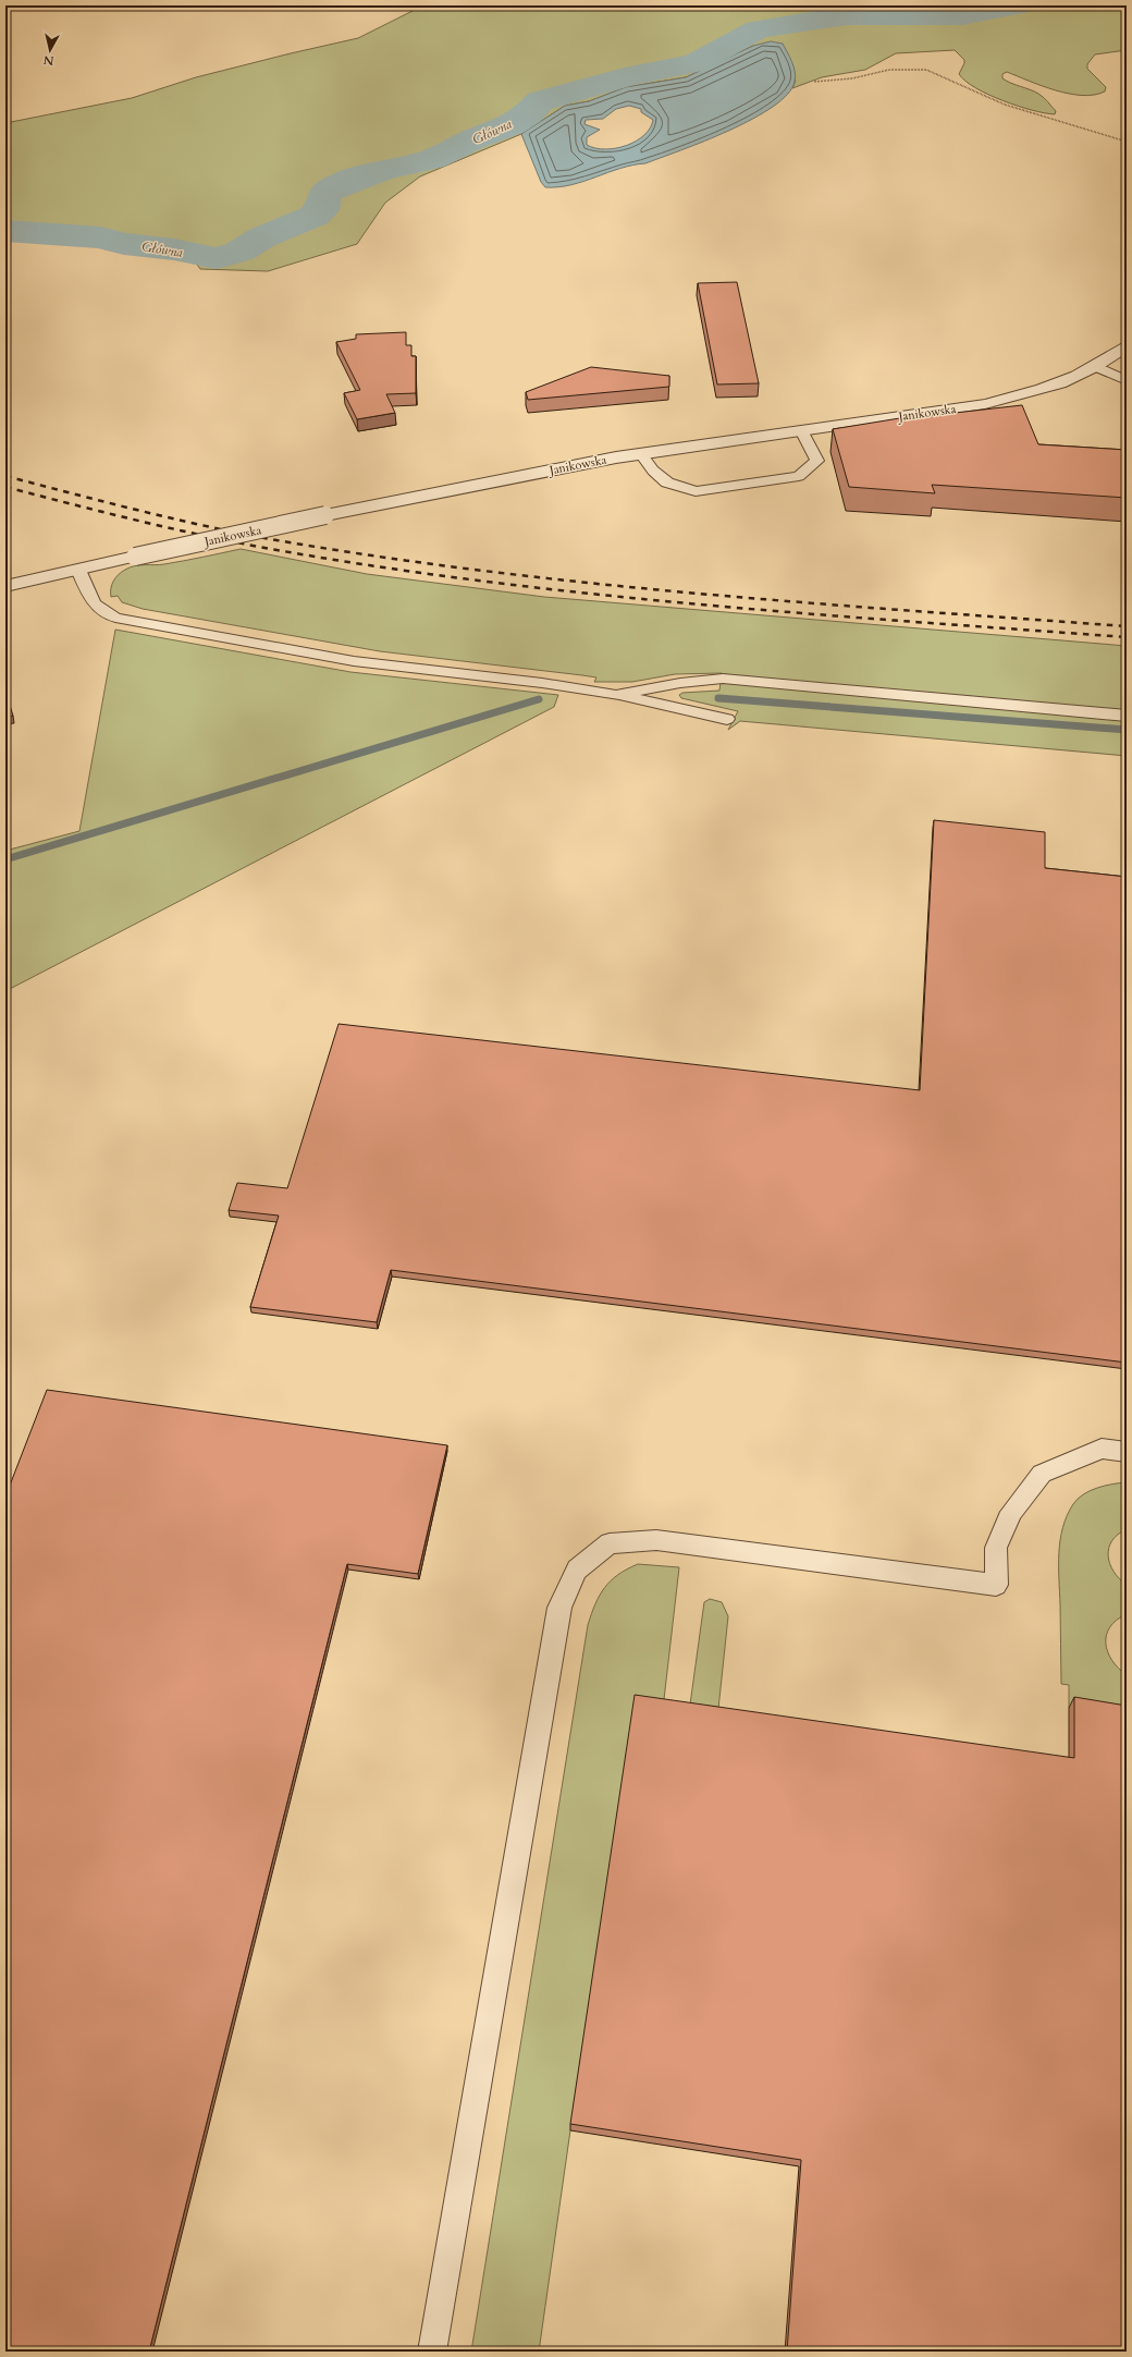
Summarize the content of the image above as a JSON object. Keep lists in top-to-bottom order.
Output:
{
  "streets": {
    "street": ["Janikowska"]
  },
  "water": ["Główna"],
  "north": "bottom"
}
